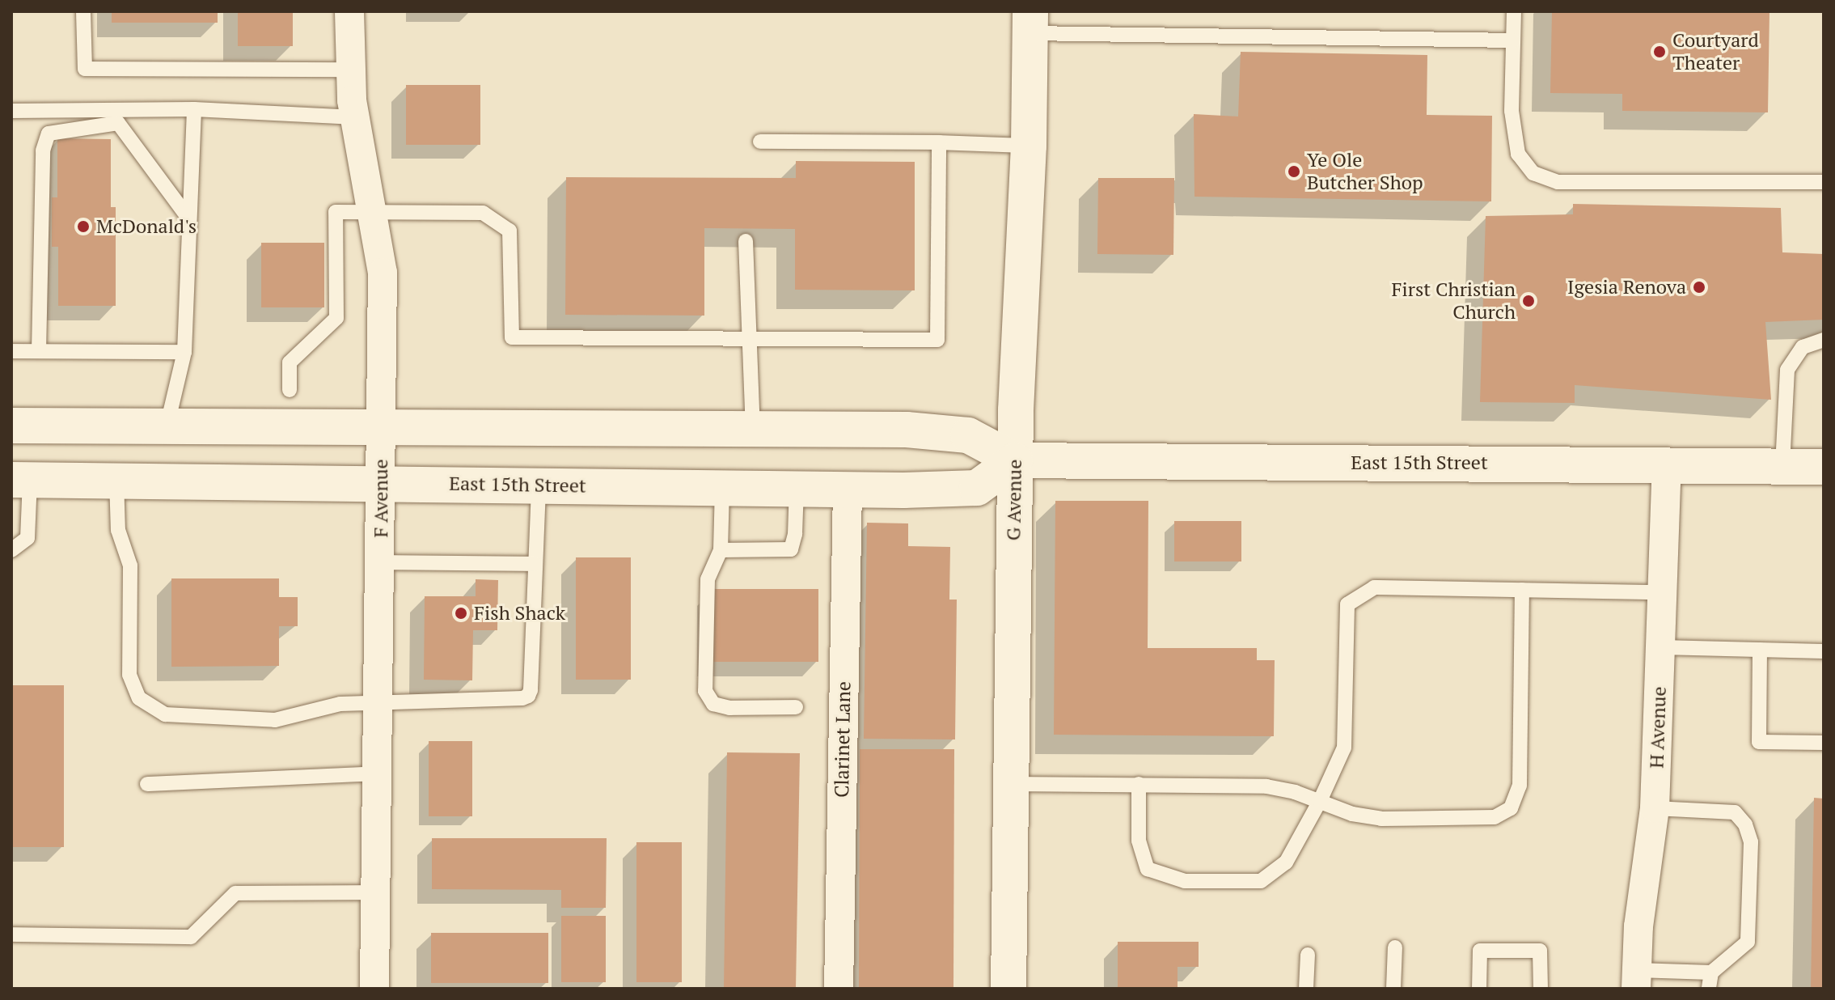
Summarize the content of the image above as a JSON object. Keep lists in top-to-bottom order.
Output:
{
  "streets": {
    "main road": ["East 15th Street", "G Avenue"],
    "street": ["F Avenue", "H Avenue", "Clarinet Lane"]
  },
  "crossings": [
    ["East 15th Street", "F Avenue"],
    ["East 15th Street", "G Avenue"],
    ["East 15th Street", "H Avenue"],
    ["East 15th Street", "Clarinet Lane"]
  ],
  "places": [
    "Courtyard Theater",
    "Ye Ole Butcher Shop",
    "McDonald's",
    "Igesia Renova",
    "First Christian Church",
    "Fish Shack"
  ]
}
